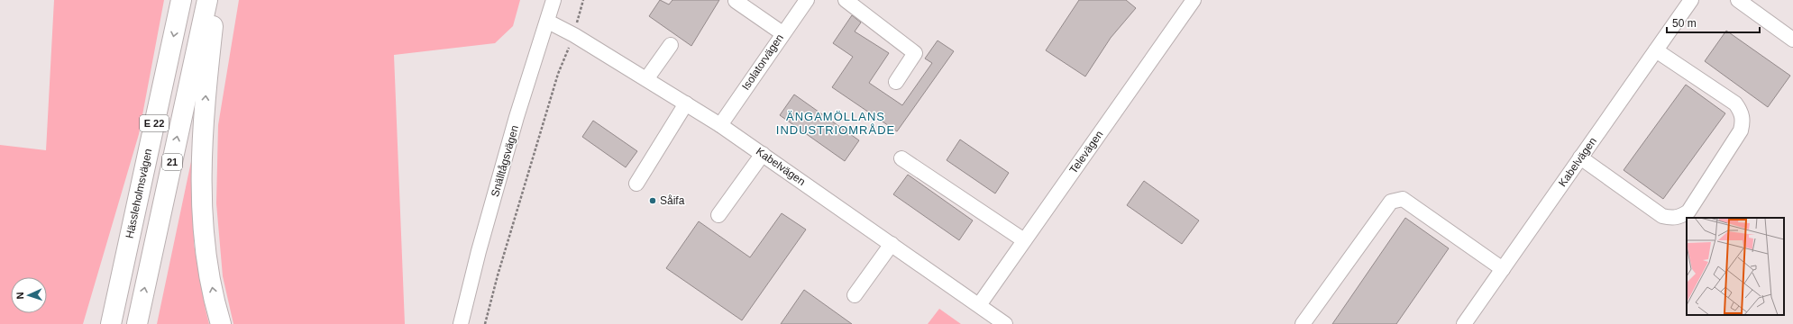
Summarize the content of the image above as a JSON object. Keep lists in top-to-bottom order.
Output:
{
  "streets": {
    "highway": ["E 22", "21", "Hässleholmsvägen"],
    "street": [
      "Isolatorvägen",
      "Televägen",
      "Snälltågsvägen",
      "Kabelvägen"
    ]
  },
  "crossings": [
    ["Isolatorvägen", "Kabelvägen"],
    ["E 22", "Hässleholmsvägen"],
    ["Televägen", "Kabelvägen"],
    ["Snälltågsvägen", "Kabelvägen"]
  ],
  "districts": ["ÄNGAMÖLLANS INDUSTRIOMRÅDE"],
  "places": ["Såifa"],
  "scale_bar": "50 m",
  "north": "left"
}
